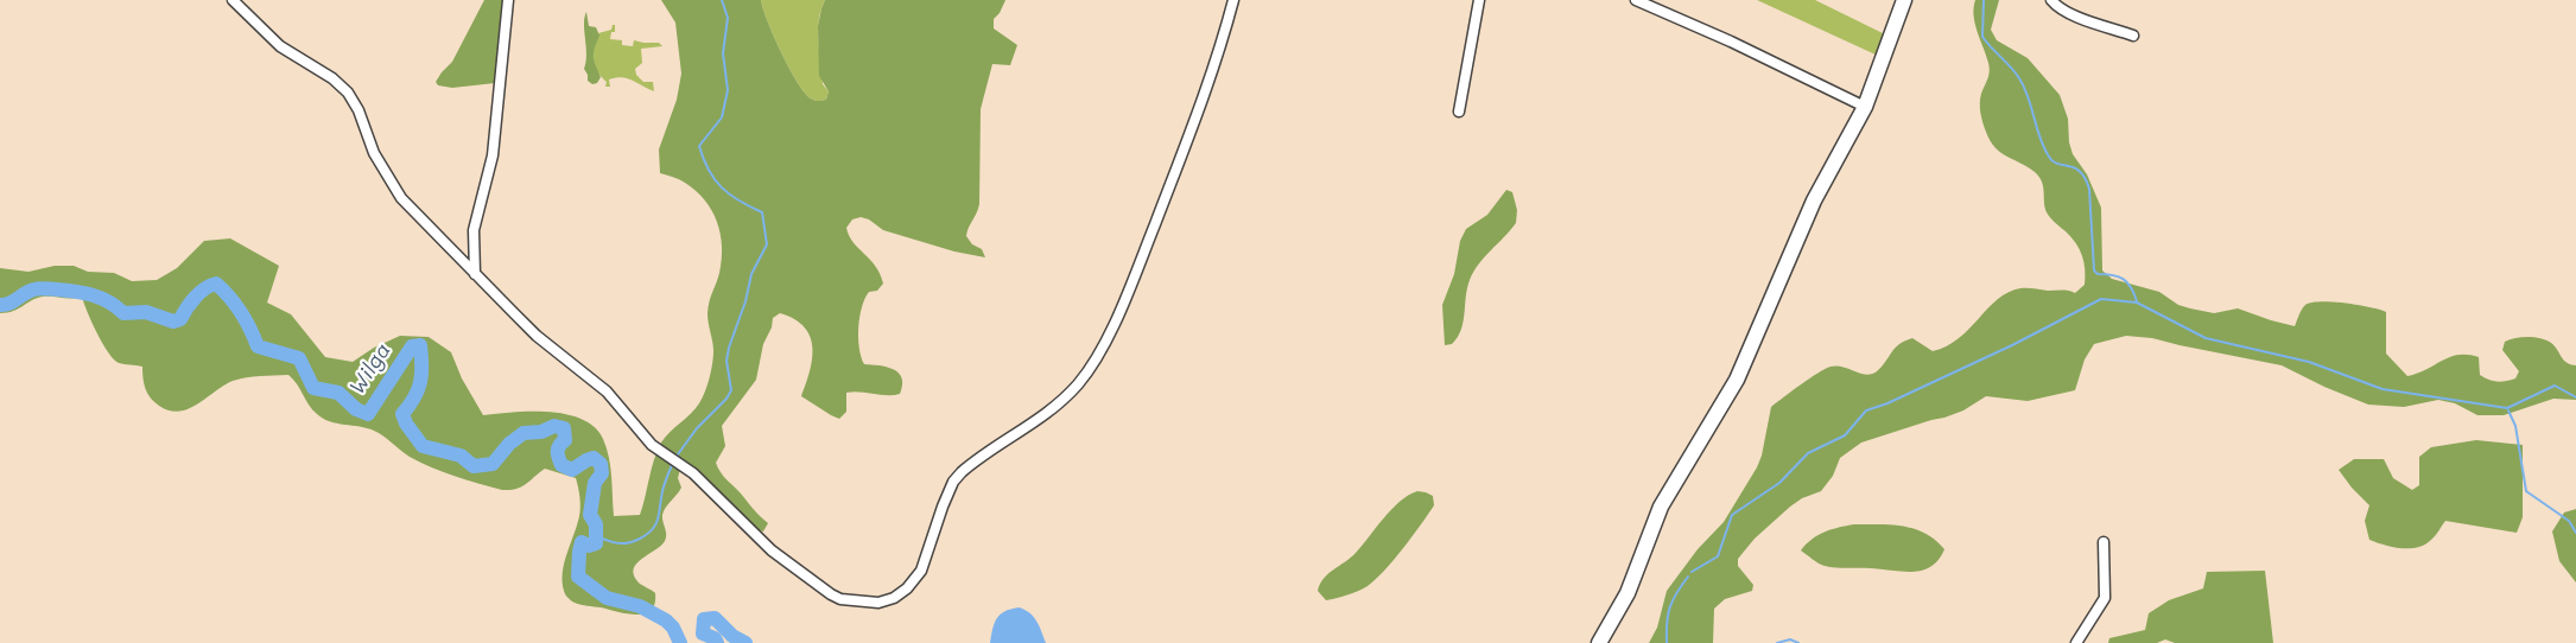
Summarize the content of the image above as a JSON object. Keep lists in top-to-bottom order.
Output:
{
  "water": ["Wilga"]
}
